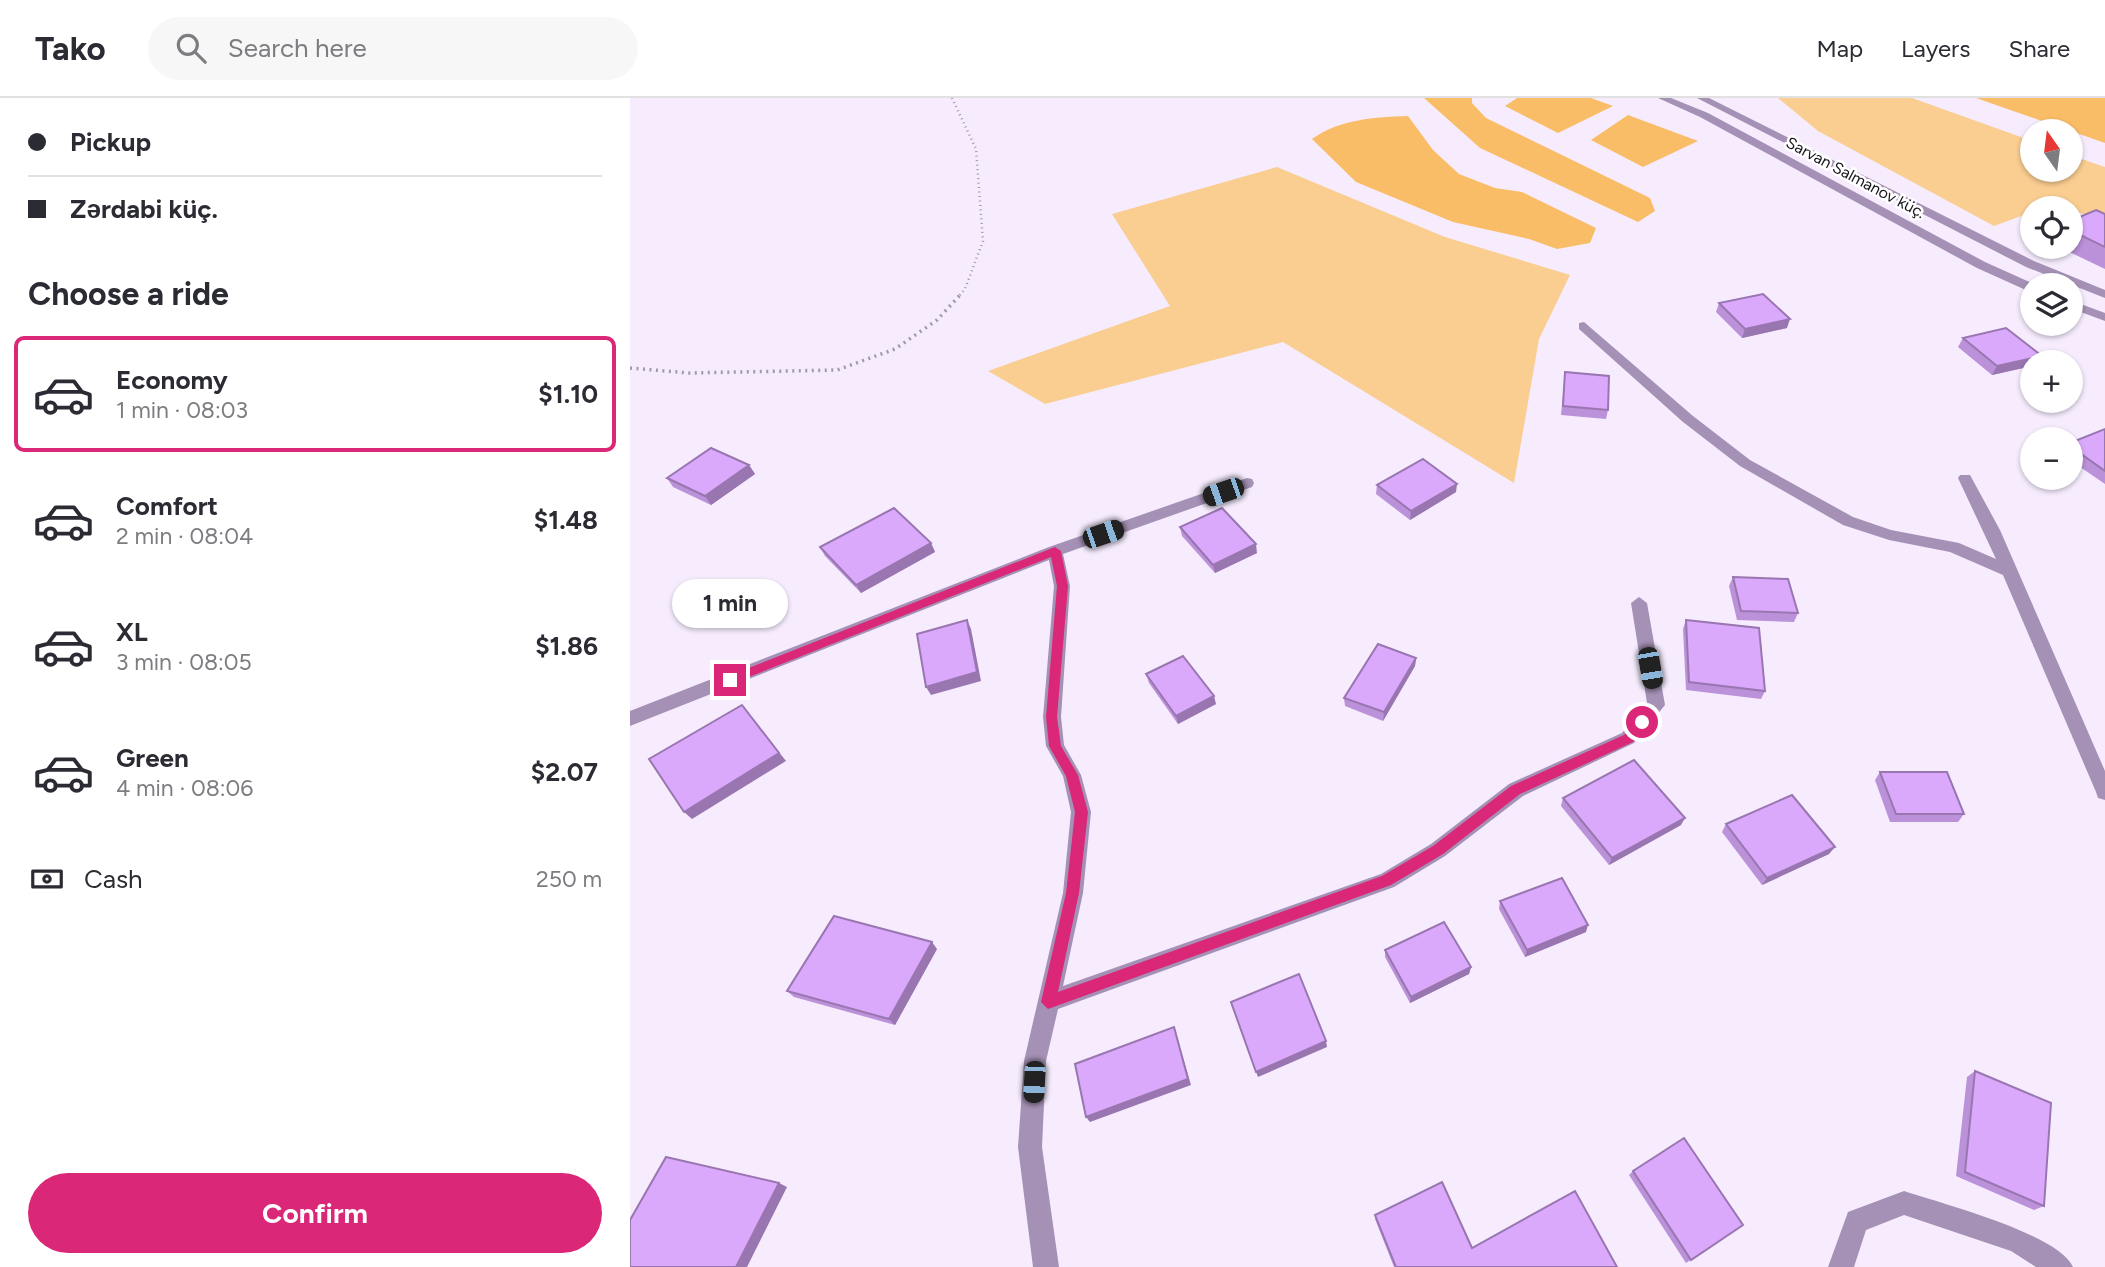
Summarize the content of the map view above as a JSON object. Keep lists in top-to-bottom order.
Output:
{
  "streets": {
    "street": ["Sarvan Salmanov küç."]
  },
  "north": "top",
  "page": {
    "header": "Tako",
    "search": "Search here",
    "nav": ["Map", "Layers", "Share"],
    "banner": ["Pickup", "Zərdabi küç."],
    "map_buttons": ["+", "−"],
    "heading": "Choose a ride",
    "list": [
      {
        "name": "Economy",
        "note": "1 min · 08:03",
        "value": "$1.10"
      },
      {
        "name": "Comfort",
        "note": "2 min · 08:04",
        "value": "$1.48"
      },
      {
        "name": "XL",
        "note": "3 min · 08:05",
        "value": "$1.86"
      },
      {
        "name": "Green",
        "note": "4 min · 08:06",
        "value": "$2.07"
      }
    ],
    "bubble": "1 min",
    "pay": ["Cash", "250 m"],
    "buttons": "Confirm"
  }
}
